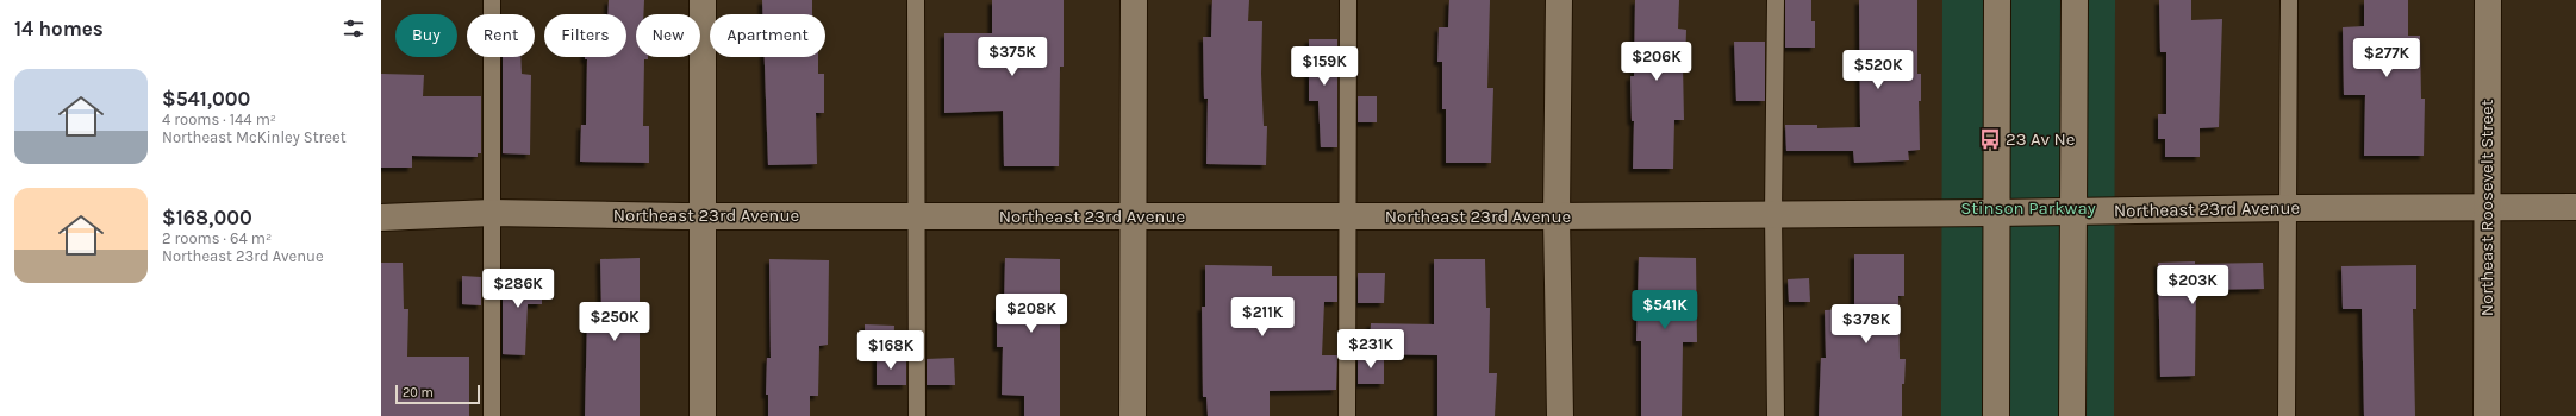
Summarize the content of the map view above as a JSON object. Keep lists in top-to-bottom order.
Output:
{
  "streets": {
    "street": ["Northeast Roosevelt Street", "Northeast 23rd Avenue"]
  },
  "crossings": [
    ["Northeast Roosevelt Street", "Northeast 23rd Avenue"]
  ],
  "parks": ["Stinson Parkway"],
  "places": {
    "bus stop": ["23 Av Ne"]
  },
  "scale_bar": "20 m",
  "page": {
    "heading": "14 homes",
    "chip": [
      "Buy",
      "Rent",
      "Filters",
      "New",
      "Apartment"
    ],
    "price": [
      "$375K",
      "$277K",
      "$206K",
      "$159K",
      "$520K",
      "$203K",
      "$286K",
      "$541K",
      "$208K",
      "$211K",
      "$250K",
      "$378K",
      "$231K",
      "$168K"
    ],
    "list": [
      {
        "name": "$541,000",
        "note": "4 rooms · 144 m² · Northeast McKinley Street"
      },
      {
        "name": "$168,000",
        "note": "2 rooms · 64 m² · Northeast 23rd Avenue"
      }
    ],
    "scale": "20 m"
  }
}
